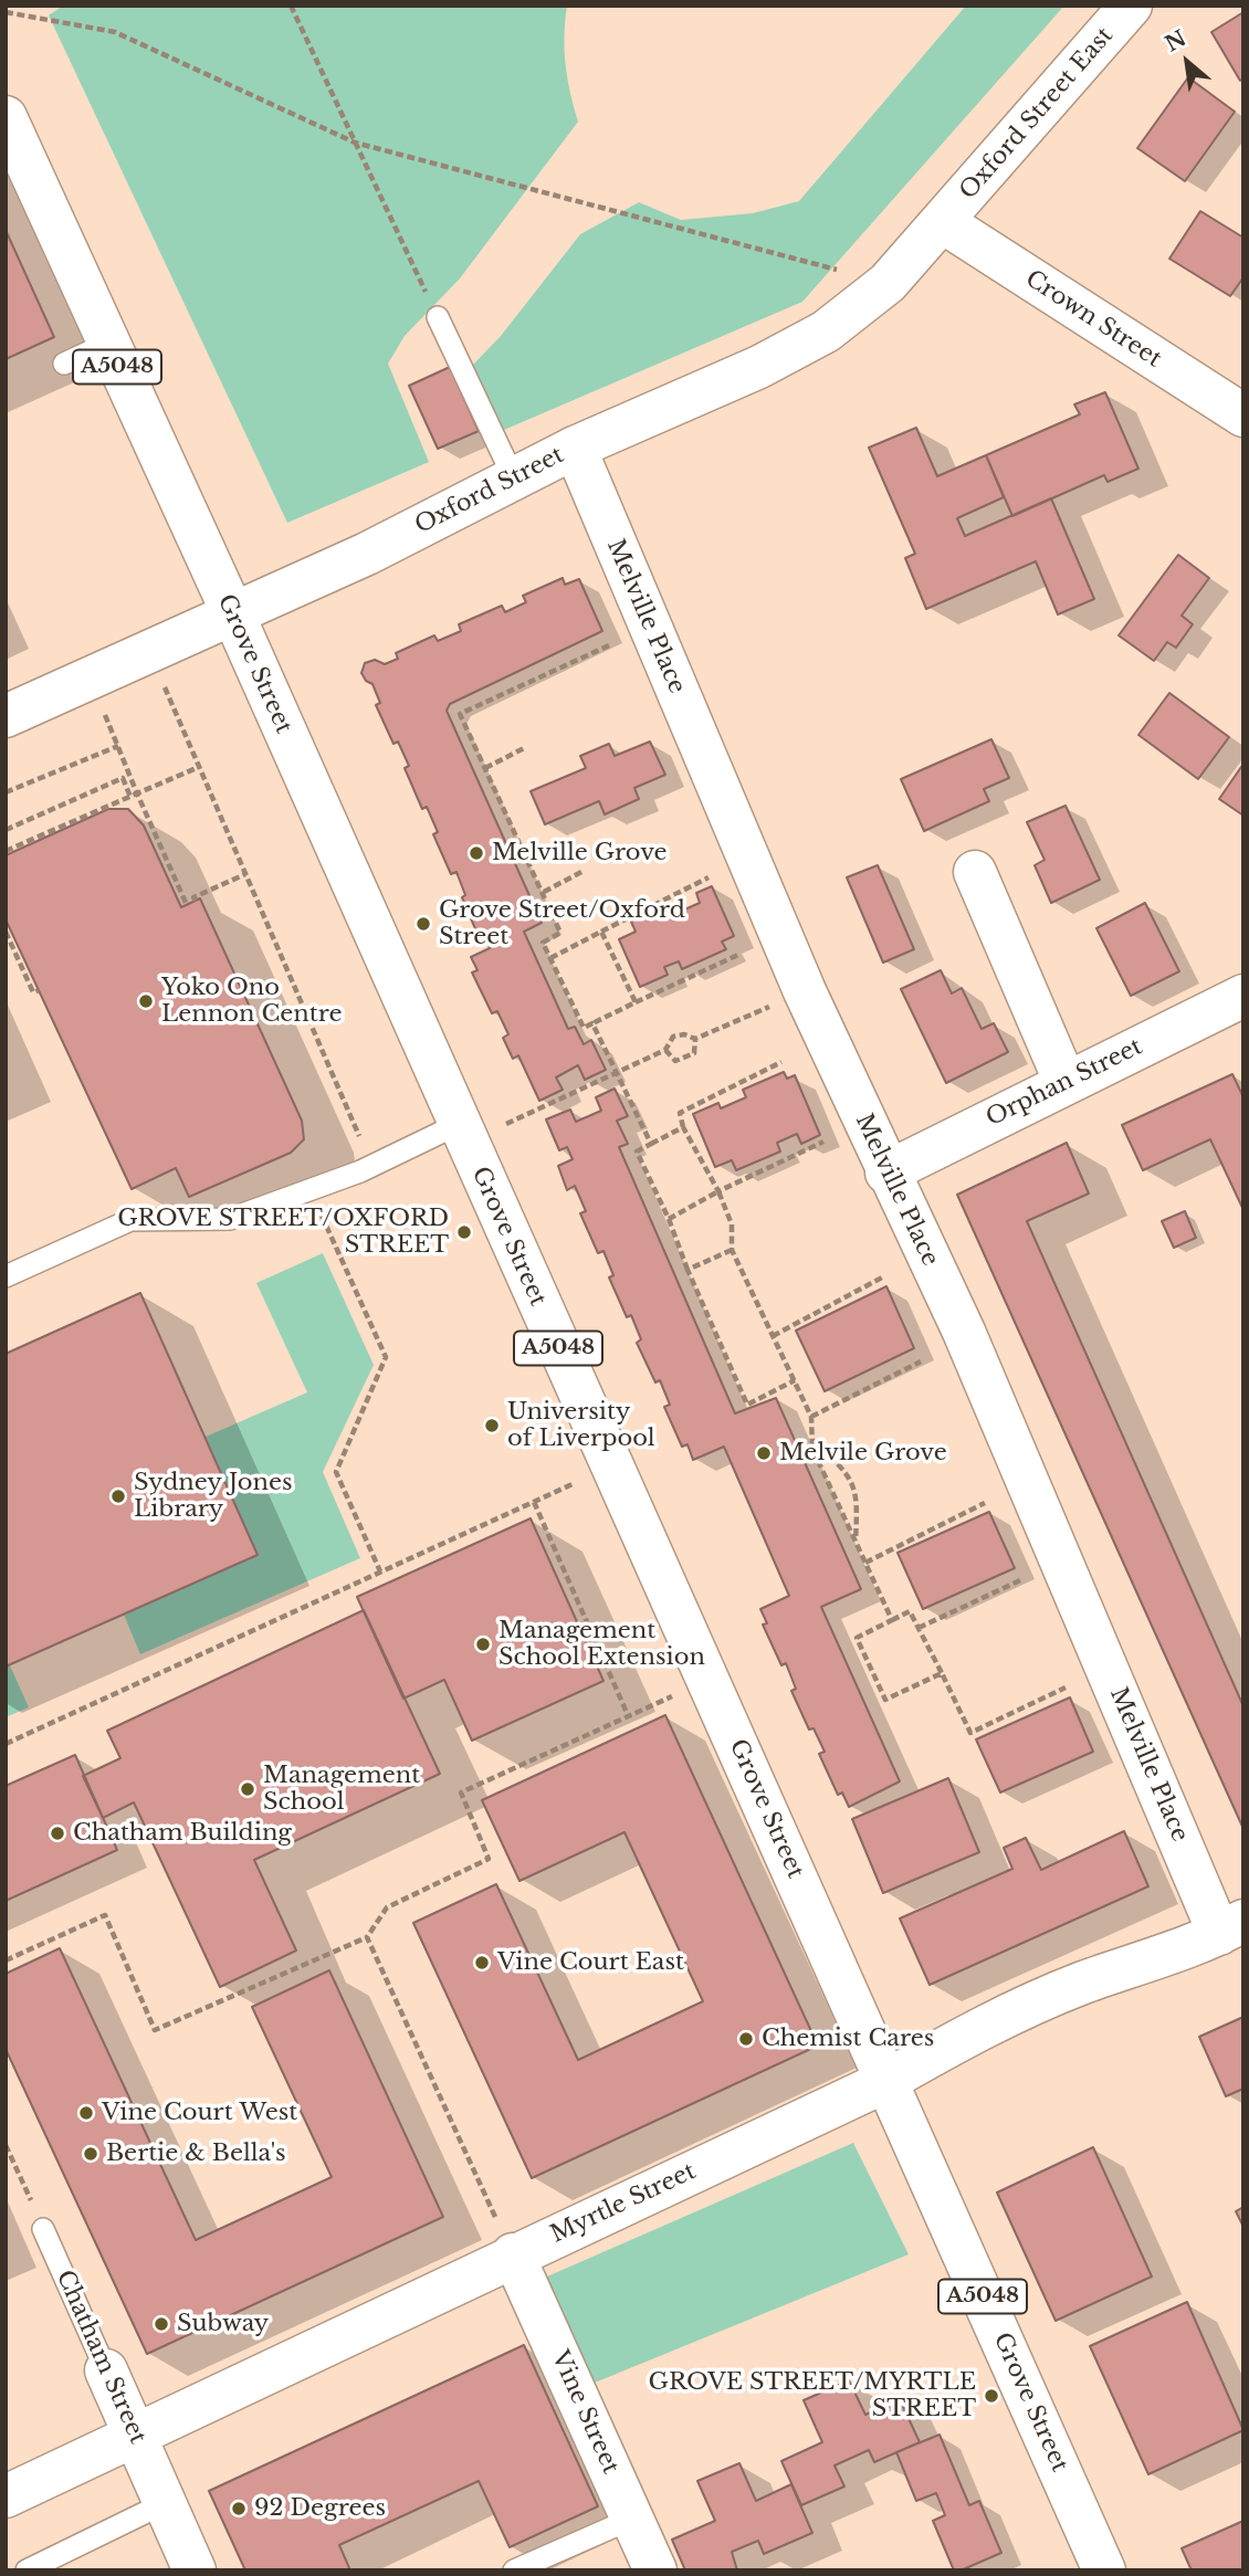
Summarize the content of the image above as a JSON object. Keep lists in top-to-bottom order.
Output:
{
  "streets": {
    "street": [
      "Oxford Street East",
      "Crown Street",
      "A5048",
      "Oxford Street",
      "Melville Place",
      "Grove Street",
      "Orphan Street",
      "Myrtle Street",
      "Chatham Street",
      "Vine Street"
    ]
  },
  "crossings": [
    ["Oxford Street East", "Crown Street"],
    ["Oxford Street East", "Oxford Street"],
    ["Crown Street", "Oxford Street"],
    ["Oxford Street", "Melville Place"],
    ["Oxford Street", "Grove Street"],
    ["Melville Place", "Orphan Street"],
    ["Melville Place", "Myrtle Street"],
    ["Grove Street", "Myrtle Street"],
    ["Myrtle Street", "Chatham Street"],
    ["Myrtle Street", "Vine Street"]
  ],
  "places": [
    "Melville Grove",
    "Grove Street/Oxford Street",
    "Yoko Ono Lennon Centre",
    "GROVE STREET/OXFORD STREET",
    "University of Liverpool",
    "Melvile Grove",
    "Sydney Jones Library",
    "Management School Extension",
    "Management School",
    "Chatham Building",
    "Vine Court East",
    "Chemist Cares",
    "Vine Court West",
    "Bertie & Bella's",
    "Subway",
    "GROVE STREET/MYRTLE STREET",
    "92 Degrees"
  ],
  "north": "top left"
}
